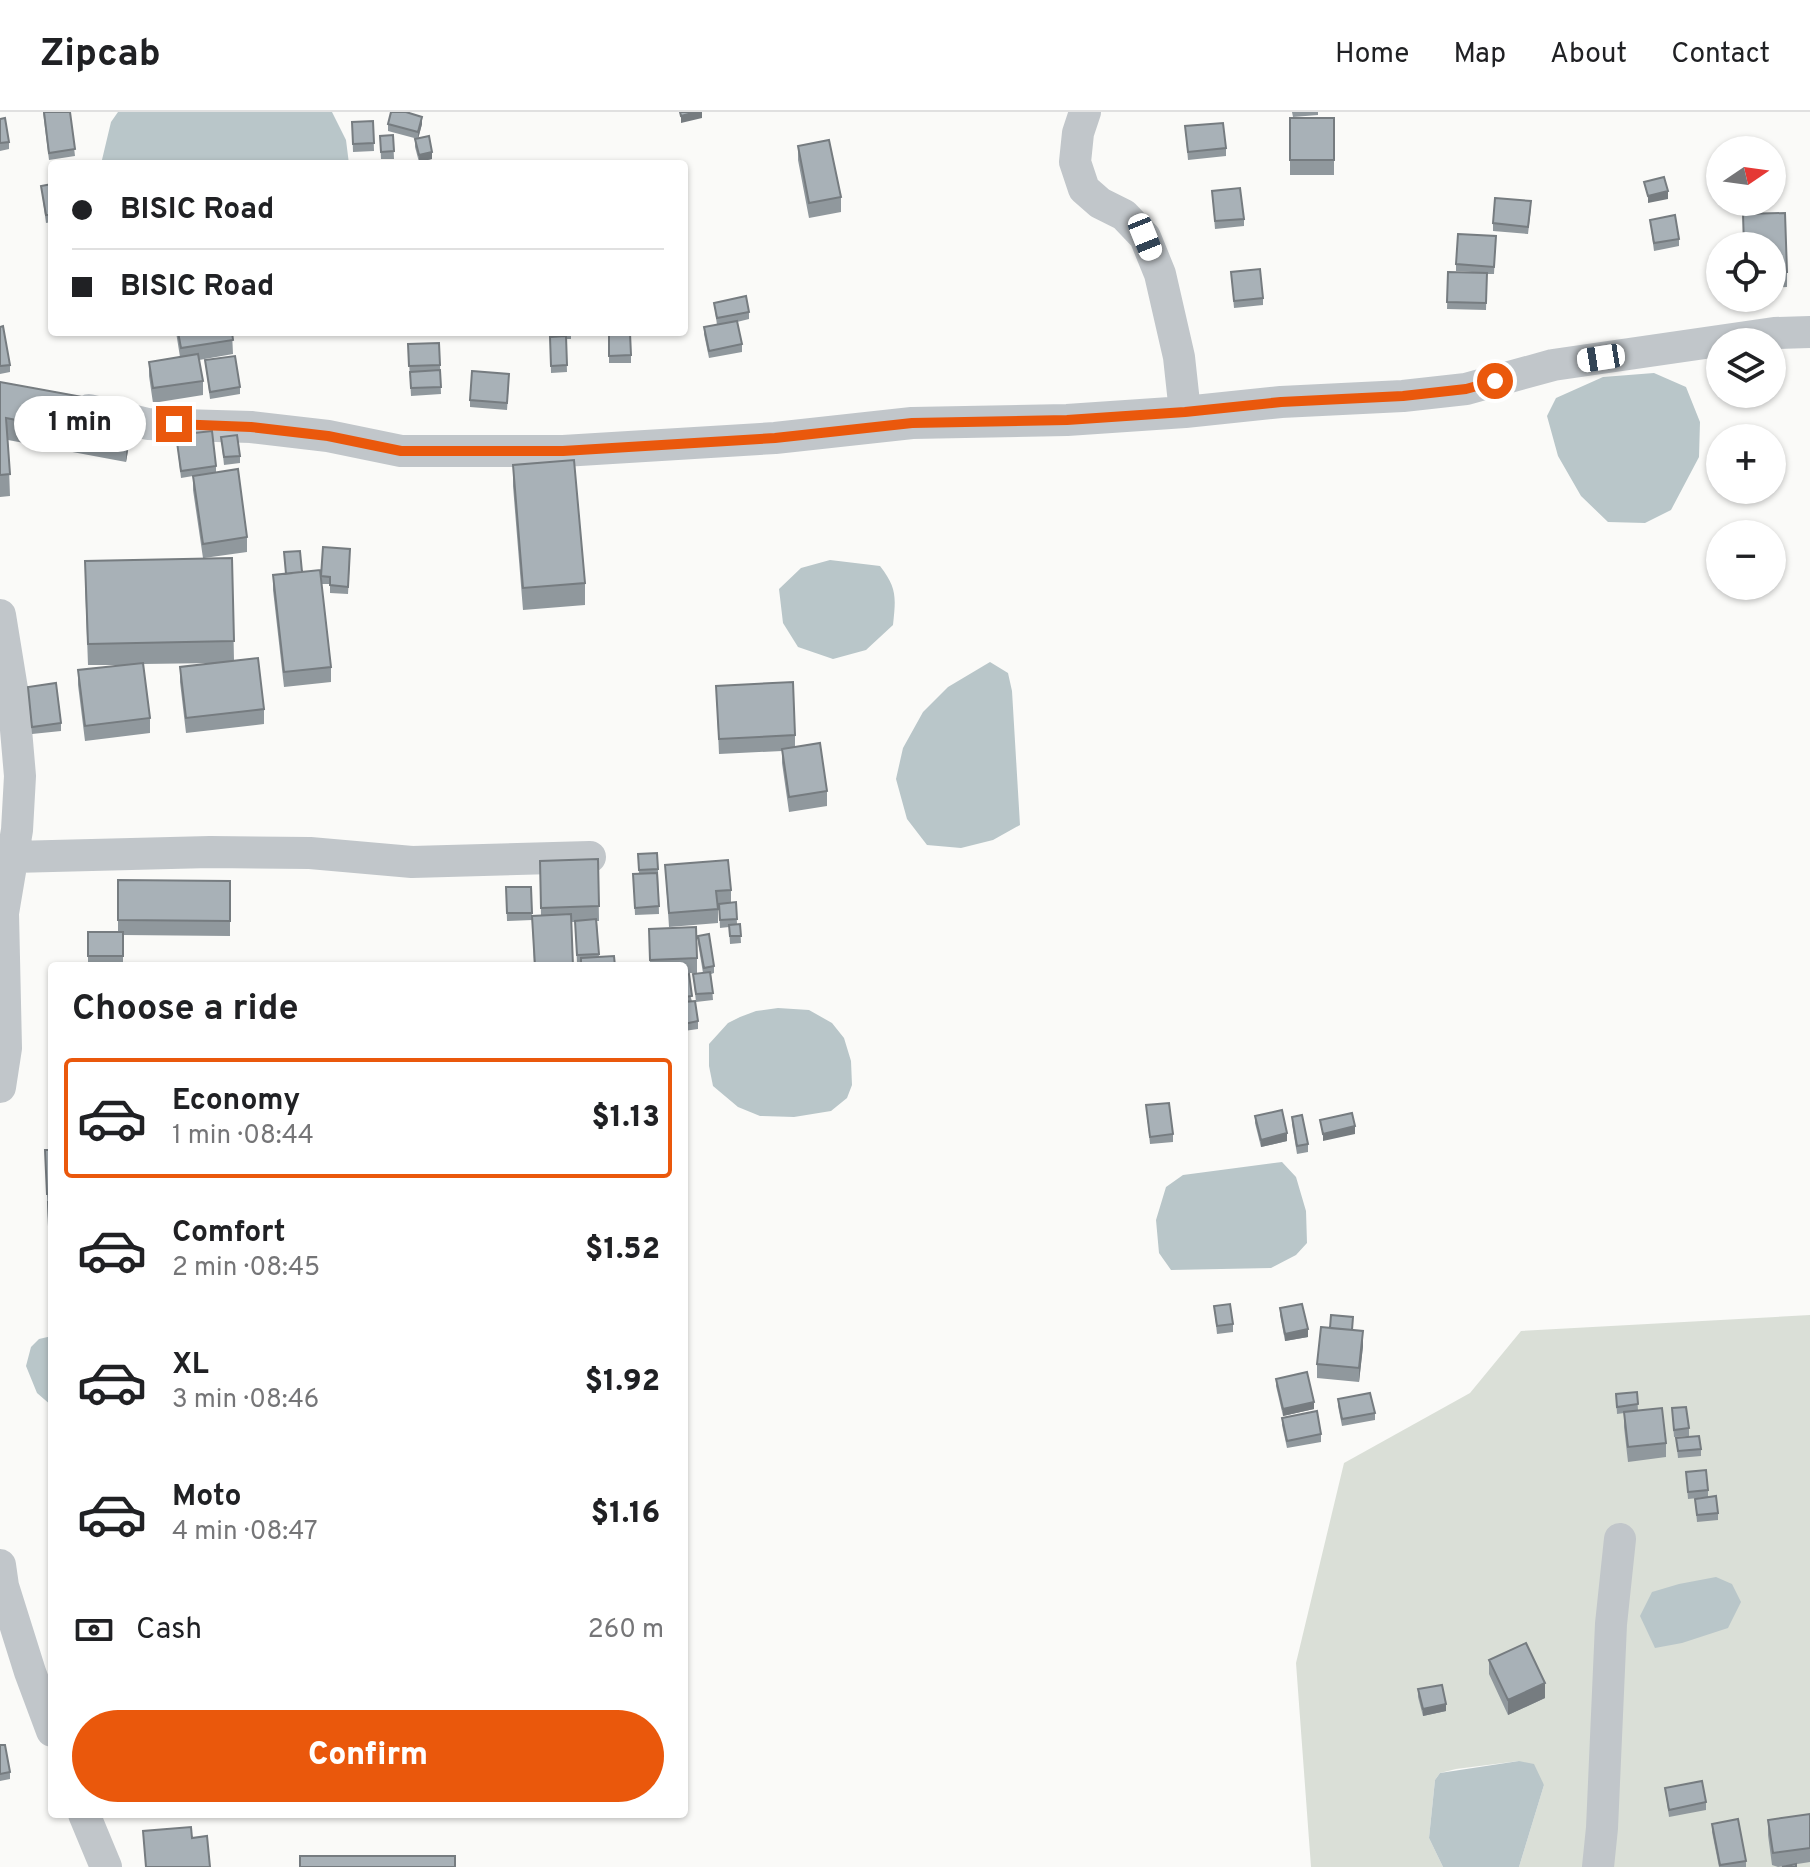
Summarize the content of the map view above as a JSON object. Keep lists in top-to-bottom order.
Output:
{
  "north": "right",
  "page": {
    "header": "Zipcab",
    "nav": [
      "Home",
      "Map",
      "About",
      "Contact"
    ],
    "map_buttons": ["+", "−"],
    "banner": ["BISIC Road", "BISIC Road"],
    "bubble": "1 min",
    "heading": "Choose a ride",
    "list": [
      {
        "name": "Economy",
        "note": "1 min · 08:44",
        "value": "$1.13"
      },
      {
        "name": "Comfort",
        "note": "2 min · 08:45",
        "value": "$1.52"
      },
      {
        "name": "XL",
        "note": "3 min · 08:46",
        "value": "$1.92"
      },
      {
        "name": "Moto",
        "note": "4 min · 08:47",
        "value": "$1.16"
      }
    ],
    "pay": ["Cash", "260 m"],
    "buttons": "Confirm"
  }
}
